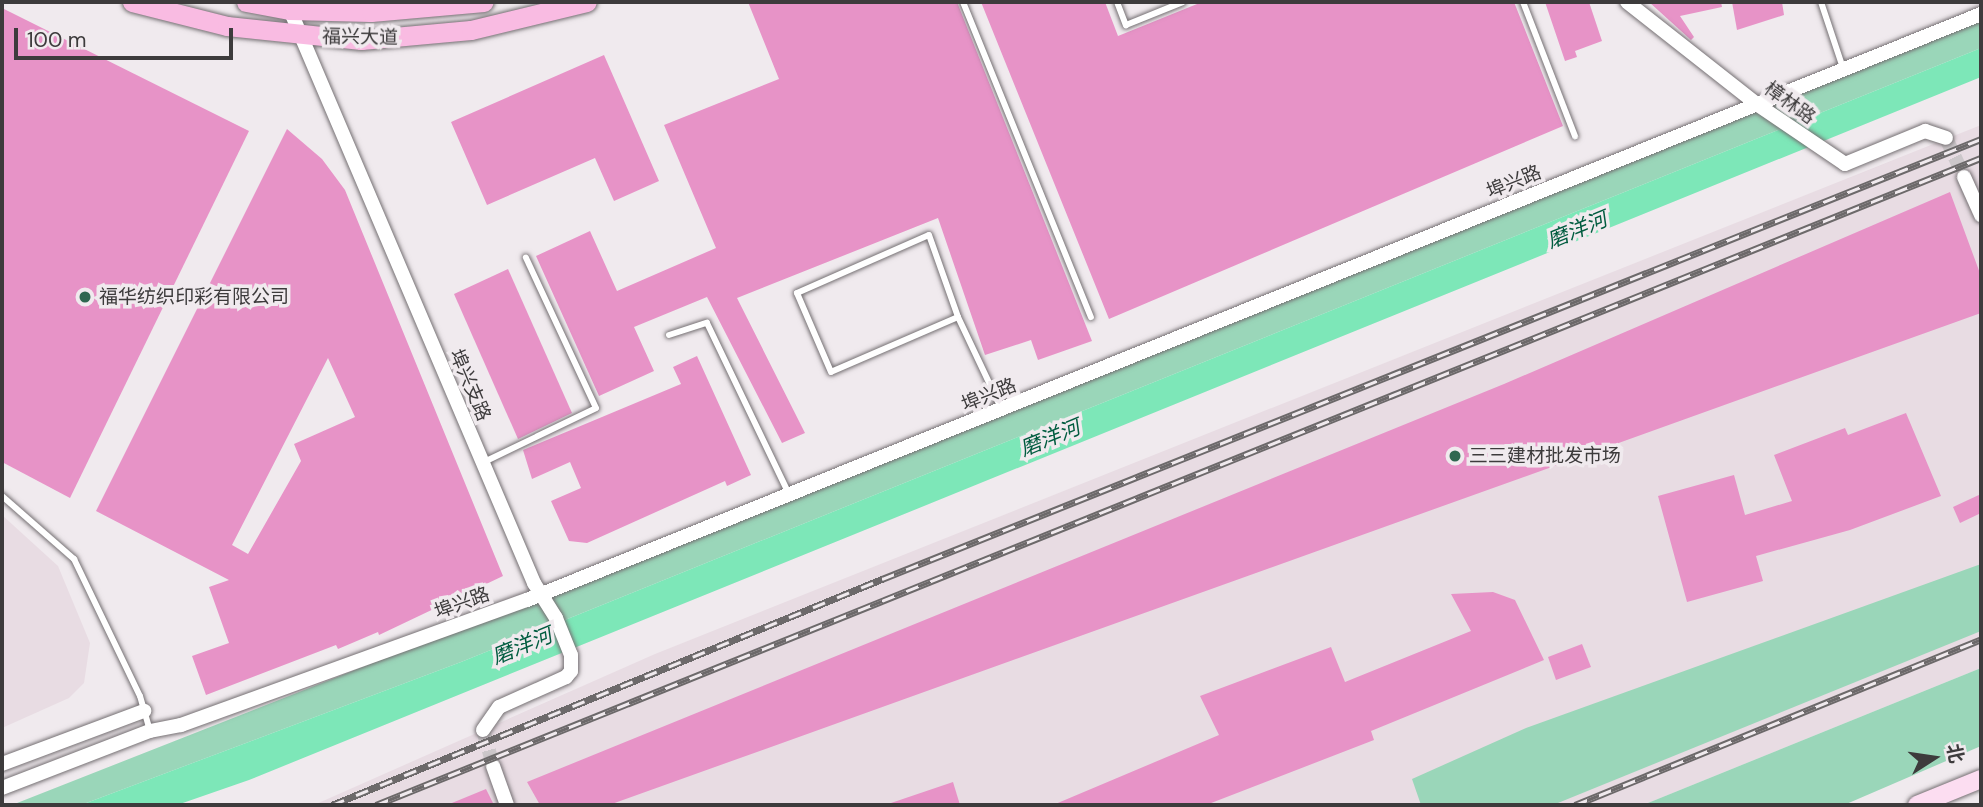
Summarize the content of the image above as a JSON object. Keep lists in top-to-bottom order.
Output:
{
  "streets": {
    "main road": ["福兴大道"],
    "street": ["樟林路", "埠兴路", "埠兴支路"]
  },
  "crossings": [
    ["福兴大道", "埠兴支路"],
    ["樟林路", "埠兴路"],
    ["埠兴路", "埠兴支路"]
  ],
  "water": ["磨洋河"],
  "places": ["福华纺织印彩有限公司", "三三建材批发市场"],
  "scale_bar": "100 m",
  "north": "right"
}
